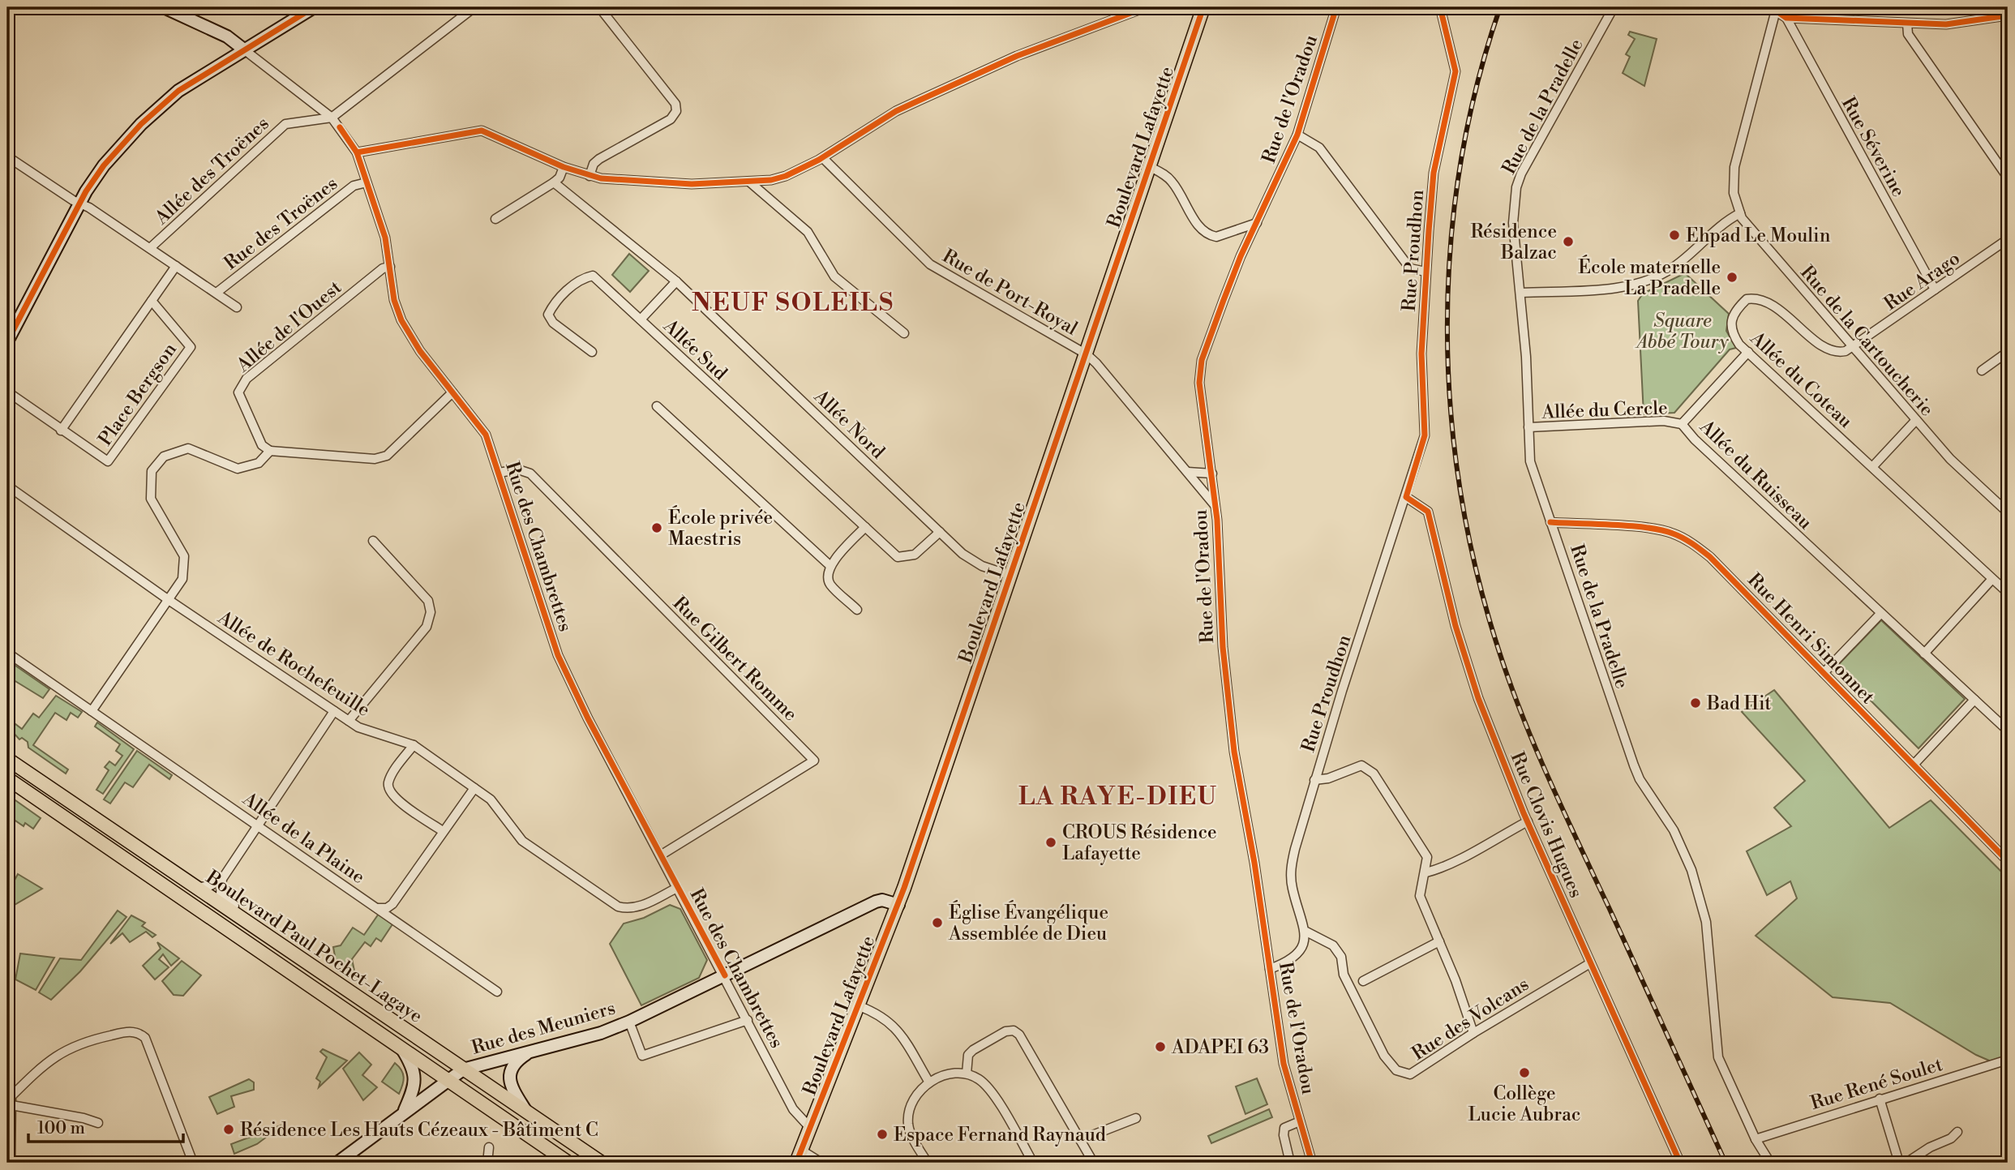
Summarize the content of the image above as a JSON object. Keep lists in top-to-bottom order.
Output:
{
  "streets": {
    "main road": ["Boulevard Lafayette", "Boulevard Paul Pochet-Lagaye", "Rue des Meuniers"],
    "street": [
      "Rue de l'Oradou",
      "Rue de la Pradelle",
      "Rue Séverine",
      "Allée des Troënes",
      "Rue des Troënes",
      "Rue Proudhon",
      "Rue Arago",
      "Rue de Port-Royal",
      "Allée de l'Ouest",
      "Rue de la Cartoucherie",
      "Allée Sud",
      "Allée du Coteau",
      "Place Bergson",
      "Allée du Cercle",
      "Allée Nord",
      "Allée du Ruisseau",
      "Rue des Chambrettes",
      "Rue Henri Simonnet",
      "Rue Gilbert Romme",
      "Allée de Rochefeuille",
      "Rue Clovis Hugues",
      "Allée de la Plaine",
      "Rue des Volcans",
      "Rue René Soulet"
    ]
  },
  "crossings": [
    ["Rue de l'Oradou", "Rue de Port-Royal"],
    ["Rue de la Pradelle", "Allée du Cercle"],
    ["Rue de la Pradelle", "Rue Henri Simonnet"],
    ["Rue de la Pradelle", "Rue René Soulet"],
    ["Boulevard Lafayette", "Rue de Port-Royal"],
    ["Boulevard Lafayette", "Allée Nord"],
    ["Boulevard Lafayette", "Rue des Chambrettes"],
    ["Boulevard Lafayette", "Rue des Meuniers"],
    ["Rue Séverine", "Rue Arago"],
    ["Allée des Troënes", "Rue des Chambrettes"],
    ["Rue des Troënes", "Rue des Chambrettes"],
    ["Rue Proudhon", "Rue Clovis Hugues"],
    ["Rue Proudhon", "Rue des Volcans"],
    ["Rue Arago", "Rue de la Cartoucherie"],
    ["Rue Arago", "Allée du Coteau"],
    ["Allée de l'Ouest", "Rue des Chambrettes"],
    ["Rue de la Cartoucherie", "Allée du Coteau"],
    ["Allée Sud", "Allée Nord"],
    ["Allée du Coteau", "Allée du Ruisseau"],
    ["Allée du Cercle", "Allée du Ruisseau"],
    ["Rue des Chambrettes", "Rue Gilbert Romme"],
    ["Rue des Chambrettes", "Allée de Rochefeuille"],
    ["Rue des Chambrettes", "Rue des Meuniers"],
    ["Rue Clovis Hugues", "Rue des Volcans"],
    ["Boulevard Paul Pochet-Lagaye", "Rue des Meuniers"]
  ],
  "districts": ["NEUF SOLEILS", "LA RAYE-DIEU"],
  "parks": ["Square Abbé Toury"],
  "places": [
    "Ehpad Le Moulin",
    "Résidence Balzac",
    "École maternelle La Pradelle",
    "École privée Maestris",
    "Bad Hit",
    "CROUS Résidence Lafayette",
    "Église Évangélique Assemblée de Dieu",
    "ADAPEI 63",
    "Collège Lucie Aubrac",
    "Résidence Les Hauts Cézeaux - Bâtiment C",
    "Espace Fernand Raynaud"
  ],
  "scale_bar": "100 m"
}
